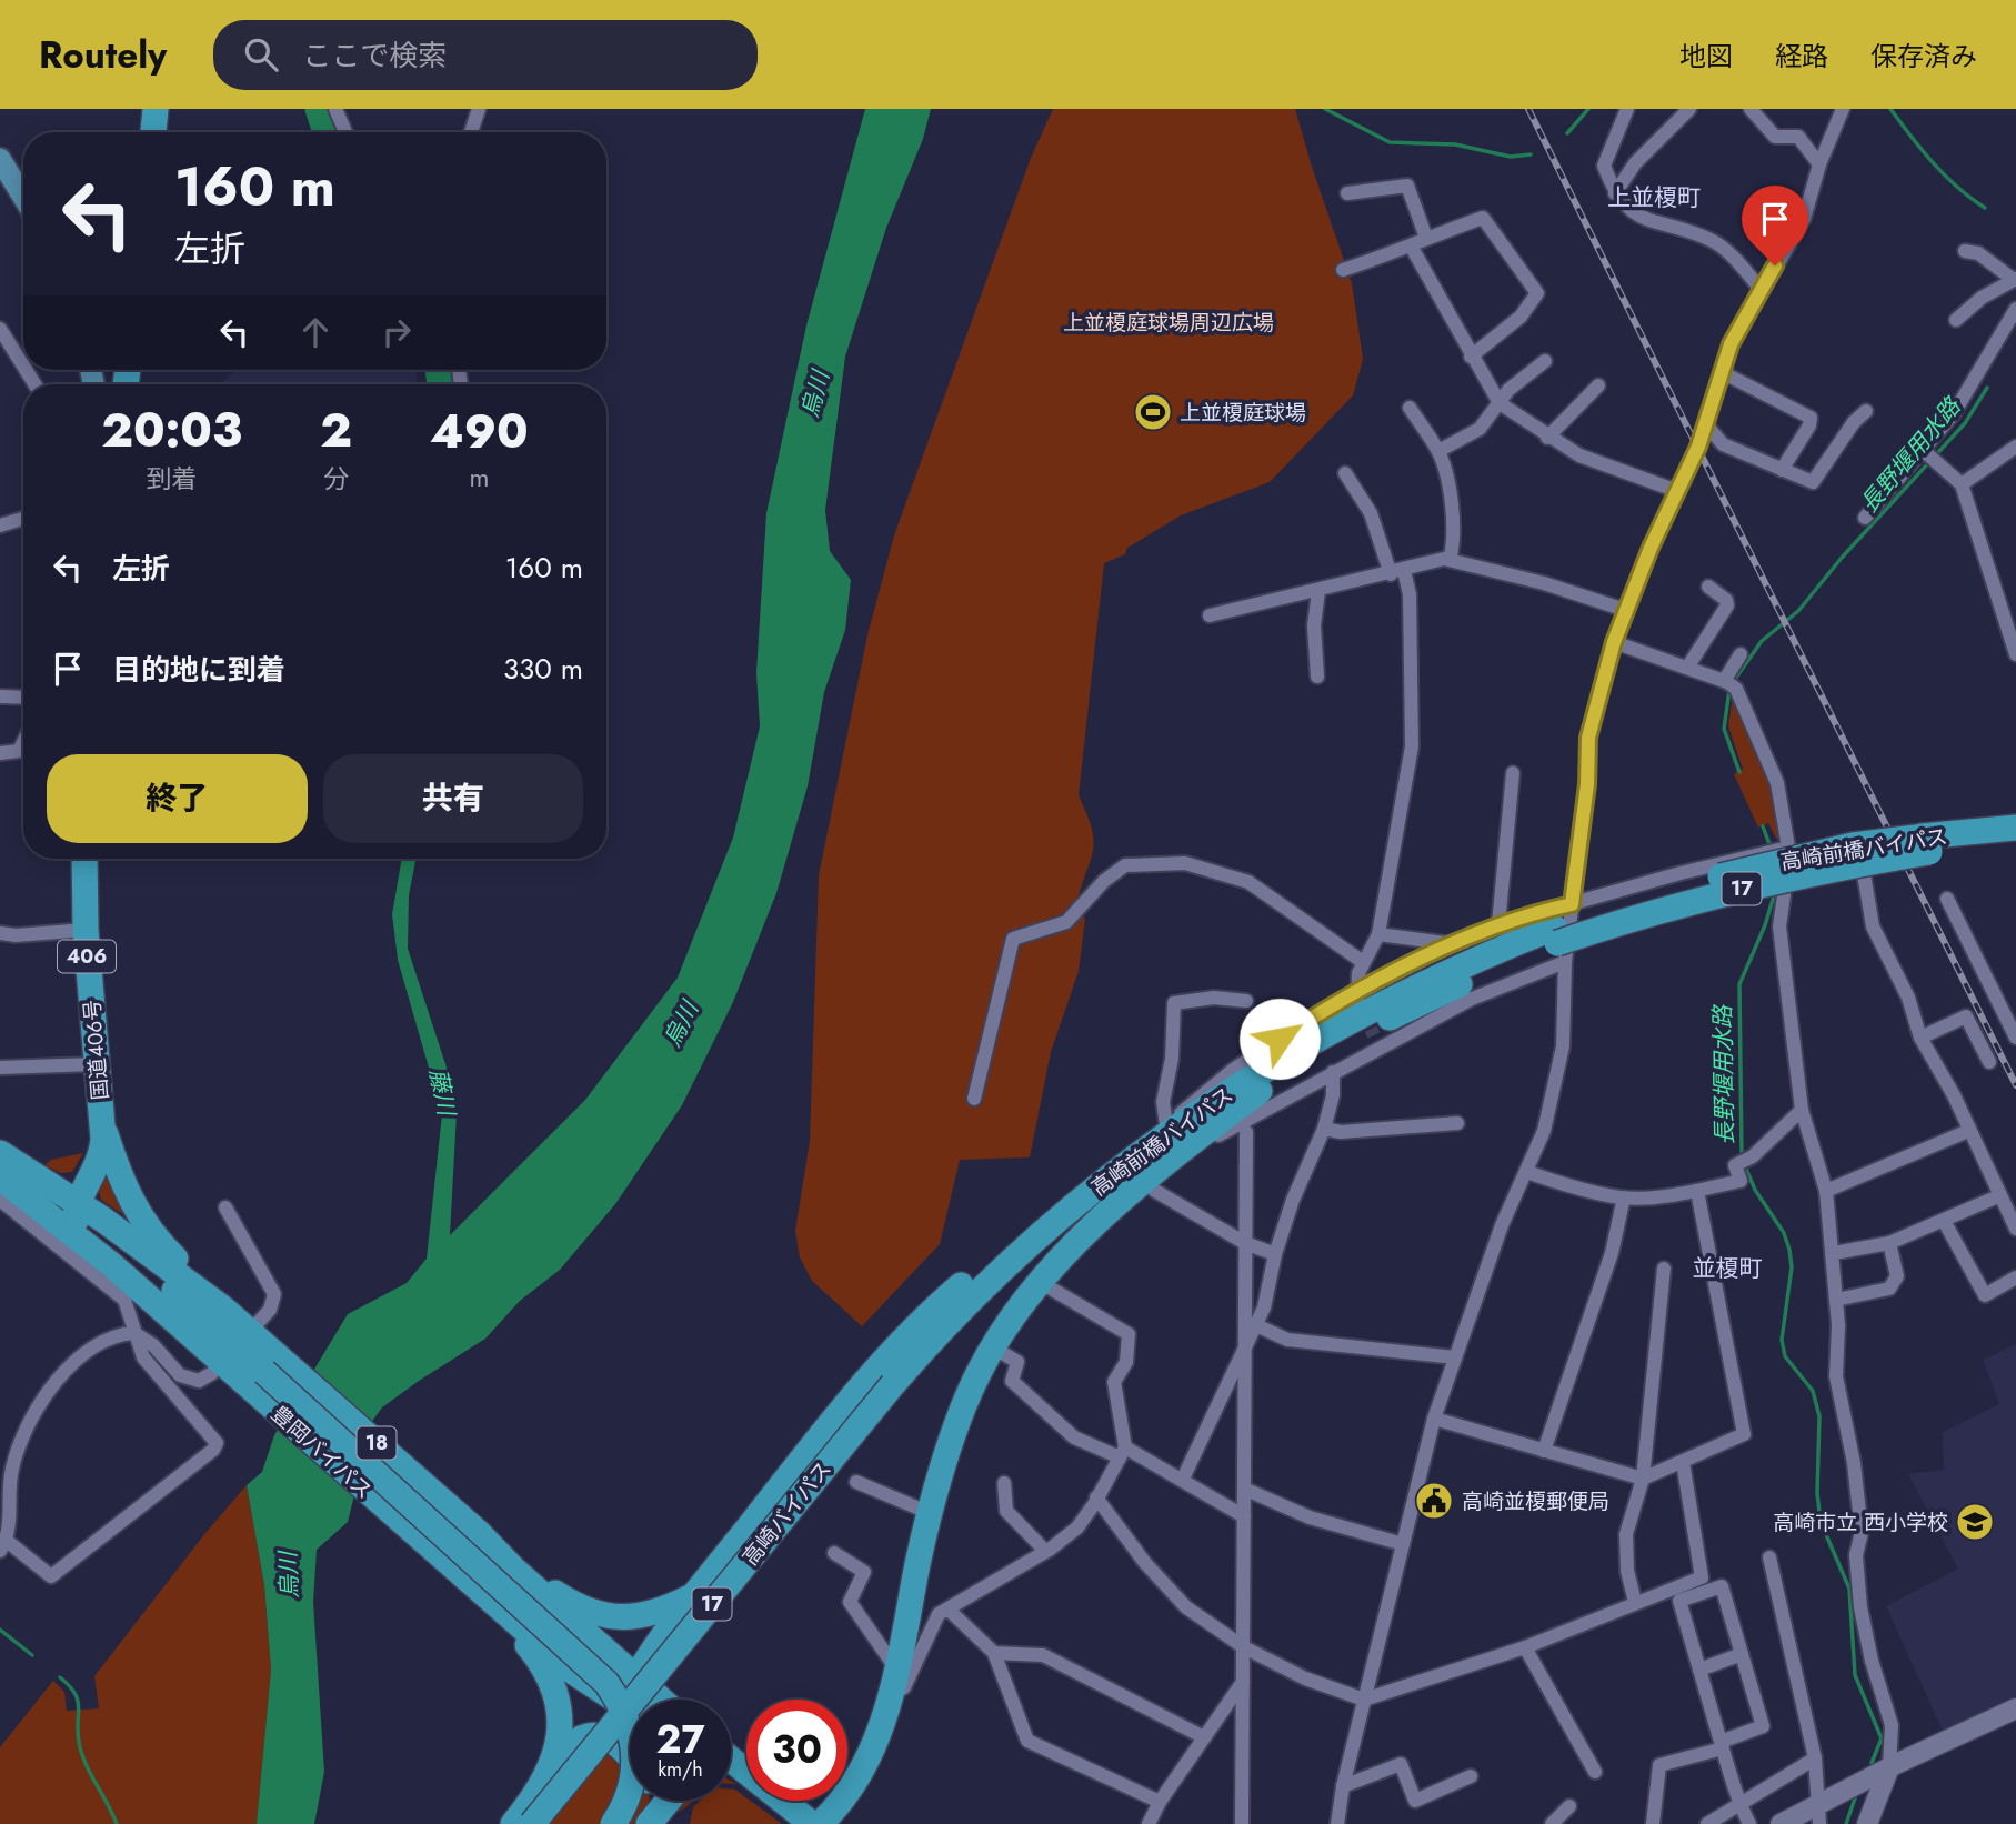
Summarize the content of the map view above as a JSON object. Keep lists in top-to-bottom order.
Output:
{
  "streets": {
    "highway": [
      "高崎前橋バイパス",
      "17",
      "406",
      "国道406号",
      "18",
      "豊岡バイパス",
      "高崎バイパス"
    ]
  },
  "crossings": [
    ["高崎前橋バイパス", "17"],
    ["高崎前橋バイパス", "高崎バイパス"],
    ["17", "豊岡バイパス"],
    ["406", "国道406号"],
    ["406", "豊岡バイパス"],
    ["国道406号", "18"],
    ["国道406号", "豊岡バイパス"],
    ["18", "豊岡バイパス"]
  ],
  "districts": ["上並榎町", "並榎町"],
  "water": ["烏川", "長野堰用水路", "藤川"],
  "parks": ["上並榎庭球場周辺広場"],
  "places": {
    "sports": ["上並榎庭球場"],
    "public building": ["高崎並榎郵便局"],
    "school or university": ["高崎市立 西小学校"]
  },
  "page": {
    "header": "Routely",
    "search": "ここで検索",
    "nav": ["地図", "経路", "保存済み"],
    "turn": ["160 m", "左折"],
    "eta": [
      "20:03",
      "到着",
      "2",
      "分",
      "490",
      "m"
    ],
    "list": [
      {
        "name": "左折",
        "value": "160 m"
      },
      {
        "name": "目的地に到着",
        "value": "330 m"
      }
    ],
    "buttons": ["終了", "共有"],
    "speed": "27 km/h",
    "limit": "30"
  }
}
